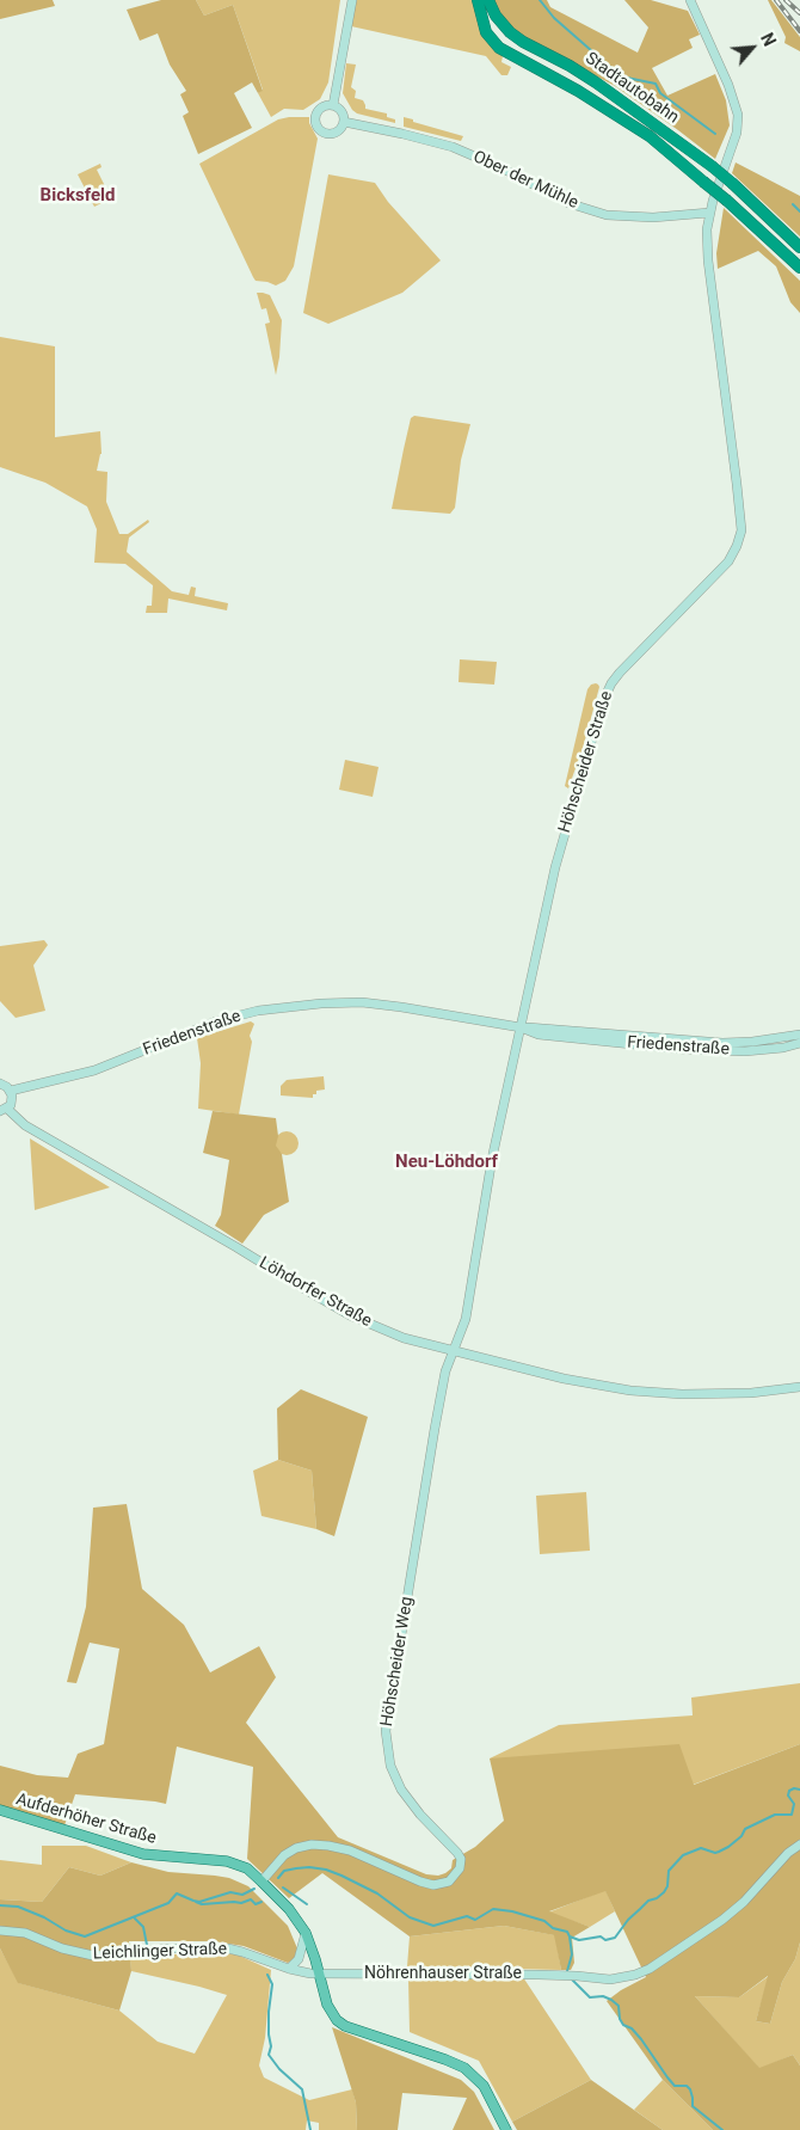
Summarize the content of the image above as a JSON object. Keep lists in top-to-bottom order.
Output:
{
  "streets": {
    "highway": ["Stadtautobahn"],
    "main road": [
      "Ober der Mühle",
      "Höhscheider Straße",
      "Friedenstraße",
      "Löhdorfer Straße",
      "Höhscheider Weg",
      "Aufderhöher Straße",
      "Leichlinger Straße",
      "Nöhrenhauser Straße"
    ]
  },
  "crossings": [
    ["Ober der Mühle", "Höhscheider Straße"],
    ["Höhscheider Straße", "Friedenstraße"],
    ["Höhscheider Straße", "Löhdorfer Straße"],
    ["Höhscheider Straße", "Höhscheider Weg"],
    ["Friedenstraße", "Löhdorfer Straße"],
    ["Löhdorfer Straße", "Höhscheider Weg"],
    ["Höhscheider Weg", "Aufderhöher Straße"],
    ["Aufderhöher Straße", "Leichlinger Straße"],
    ["Aufderhöher Straße", "Nöhrenhauser Straße"],
    ["Leichlinger Straße", "Nöhrenhauser Straße"]
  ],
  "districts": ["Bicksfeld", "Neu-Löhdorf"],
  "north": "top right"
}
